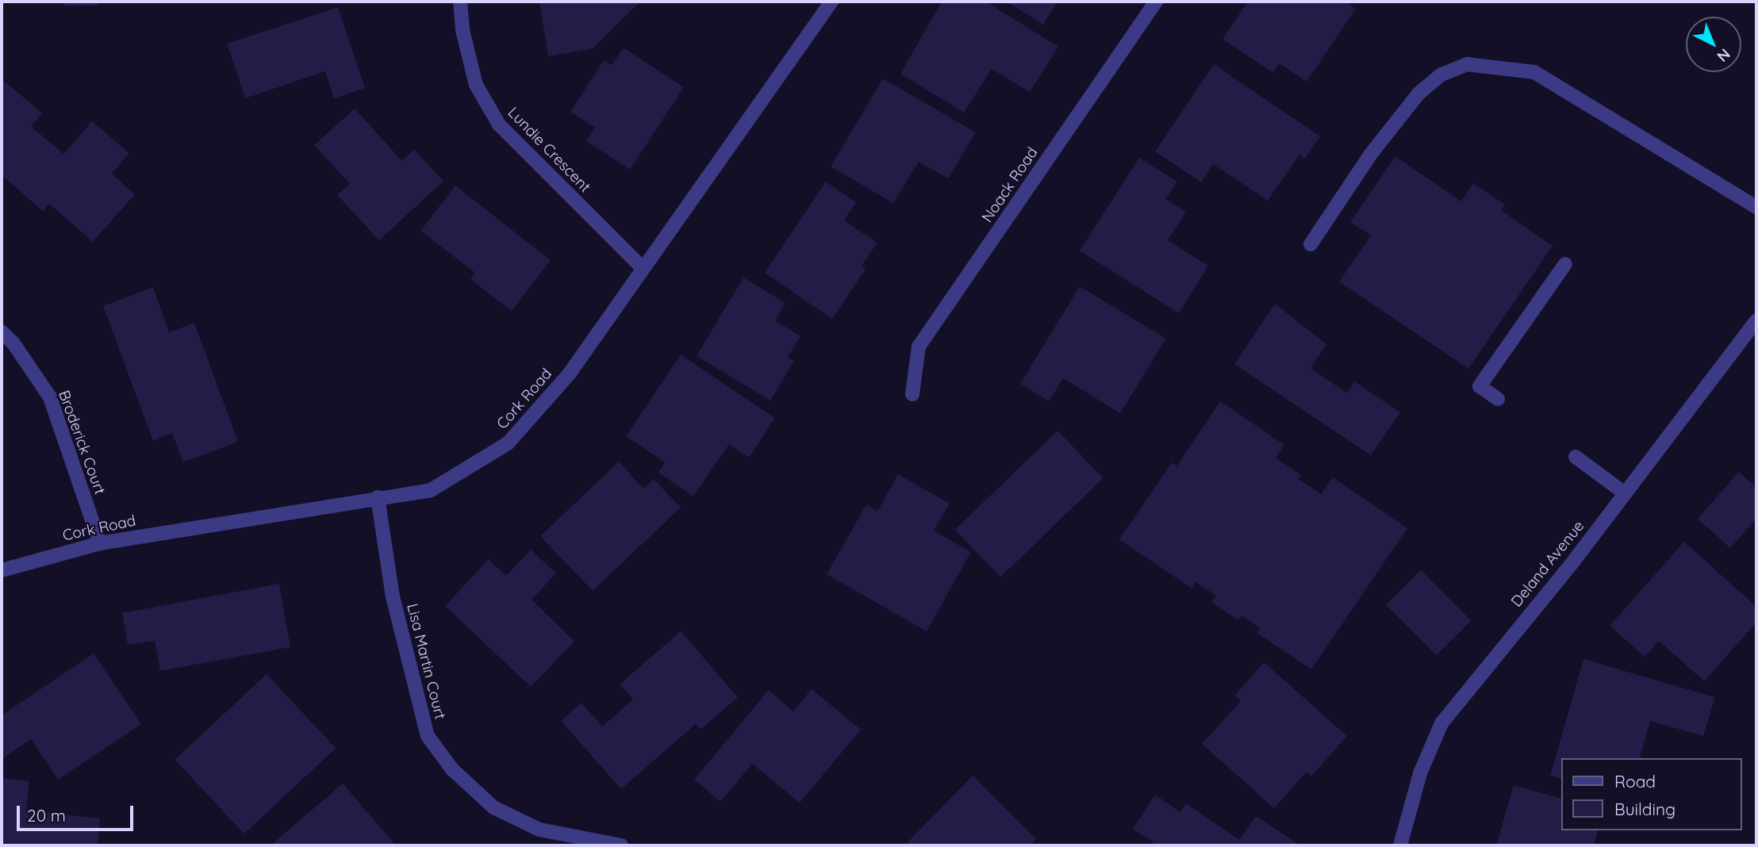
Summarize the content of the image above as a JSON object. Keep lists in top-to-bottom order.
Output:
{
  "streets": {
    "street": [
      "Lundie Crescent",
      "Noack Road",
      "Cork Road",
      "Broderick Court",
      "Deland Avenue",
      "Lisa Martin Court"
    ]
  },
  "crossings": [
    ["Lundie Crescent", "Cork Road"],
    ["Cork Road", "Broderick Court"],
    ["Cork Road", "Lisa Martin Court"]
  ],
  "legend": ["Road", "Building"],
  "scale_bar": "20 m",
  "north": "bottom right"
}
